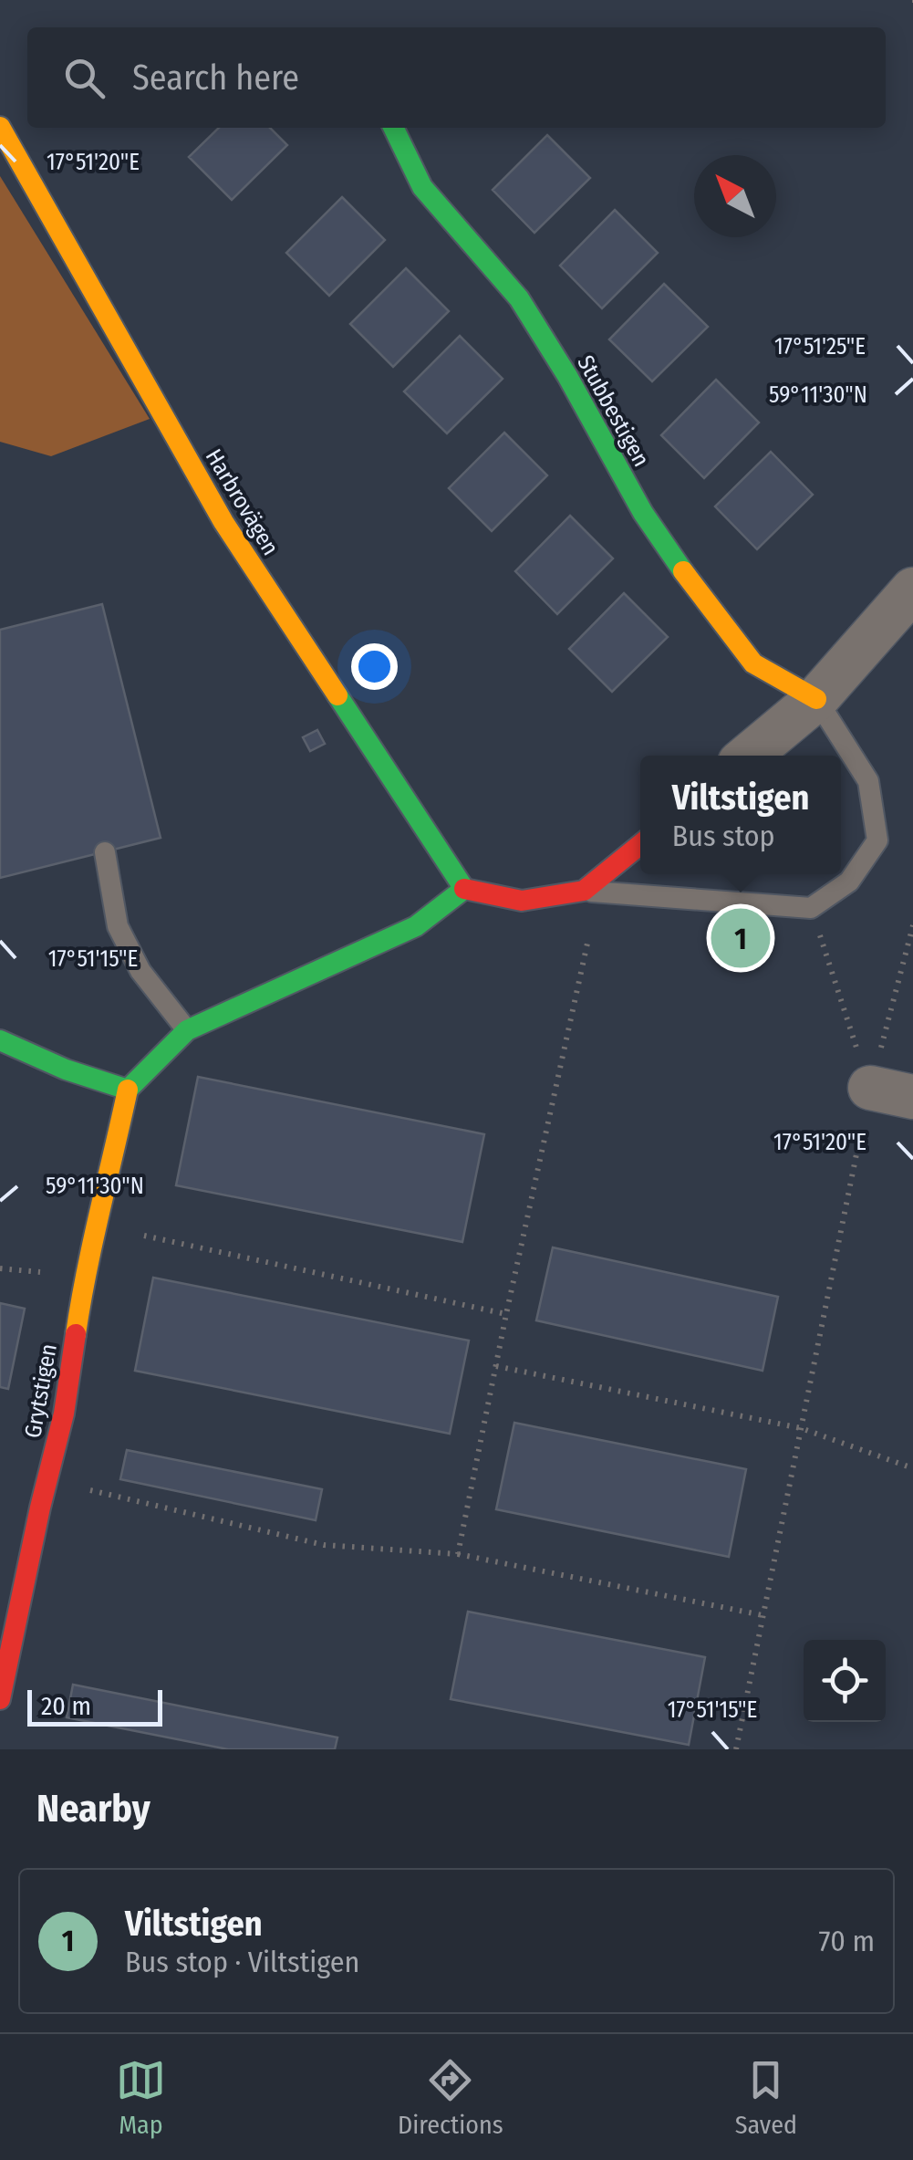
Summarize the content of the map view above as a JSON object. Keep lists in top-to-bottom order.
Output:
{
  "streets": {
    "street": ["Stubbestigen", "Harbrovägen", "Grytstigen"]
  },
  "scale_bar": "20 m",
  "north": "top left",
  "page": {
    "search": "Search here",
    "popup": ["Viltstigen", "Bus stop"],
    "pins": "1",
    "scale": "20 m",
    "heading": "Nearby",
    "list": [
      {
        "mark": "1",
        "name": "Viltstigen",
        "note": "Bus stop · Viltstigen",
        "value": "70 m"
      }
    ],
    "nav": ["Map", "Directions", "Saved"]
  },
  "coordinates": [
    "17°51'20\"E",
    "17°51'25\"E",
    "59°11'30\"N",
    "17°51'15\"E"
  ]
}
